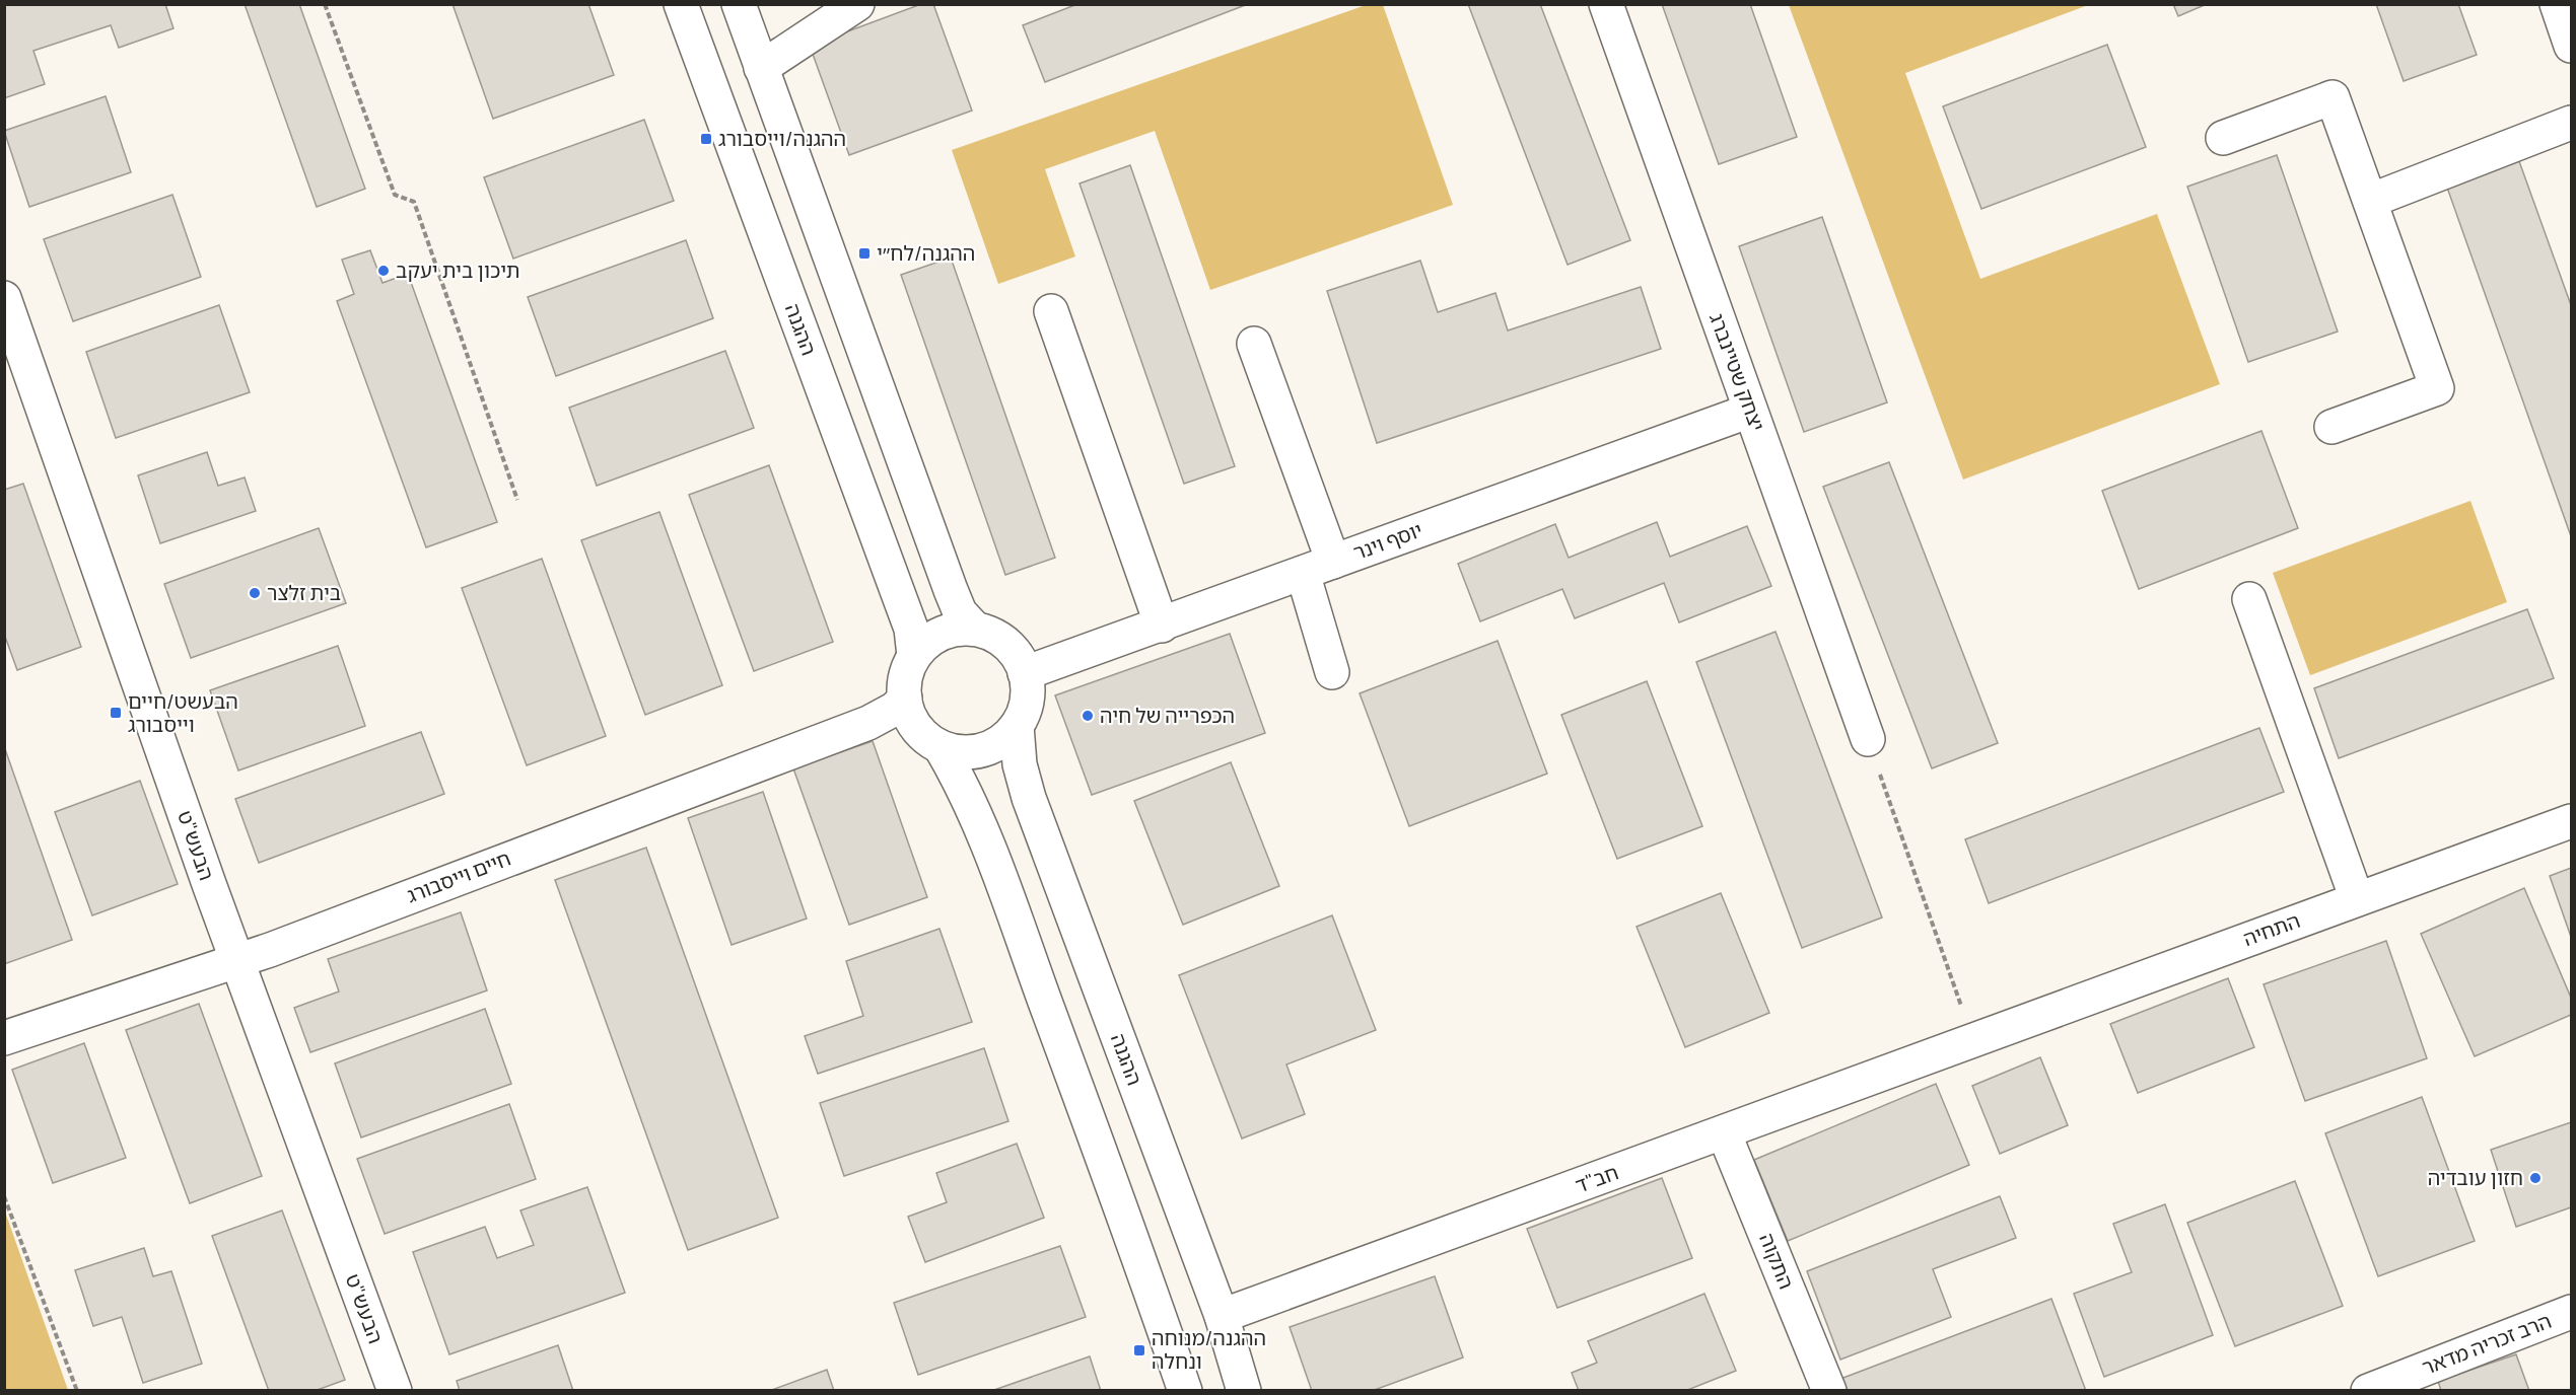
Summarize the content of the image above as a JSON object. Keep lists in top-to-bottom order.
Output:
{
  "streets": {
    "street": [
      "ההגנה",
      "יצחק שטיינברג",
      "יוסף וינר",
      "הבעש\"ט",
      "חיים וייסבורג",
      "התחיה",
      "חב\"ד",
      "התקוה",
      "הרב זכריה מדאר"
    ]
  },
  "crossings": [
    ["ההגנה", "יוסף וינר"],
    ["ההגנה", "חיים וייסבורג"],
    ["ההגנה", "חב\"ד"],
    ["יצחק שטיינברג", "יוסף וינר"],
    ["יוסף וינר", "חיים וייסבורג"],
    ["הבעש\"ט", "חיים וייסבורג"],
    ["התחיה", "חב\"ד"],
    ["חב\"ד", "התקוה"]
  ],
  "places": {
    "transit": [
      "ההגנה/וייסבורג",
      "ההגנה/לח״י",
      "הבעשט/חיים וייסבורג",
      "ההגנה/מנוחה ונחלה"
    ],
    "other": [
      "תיכון בית יעקב",
      "בית זלצר",
      "הכפרייה של חיה",
      "חזון עובדיה"
    ]
  }
}
